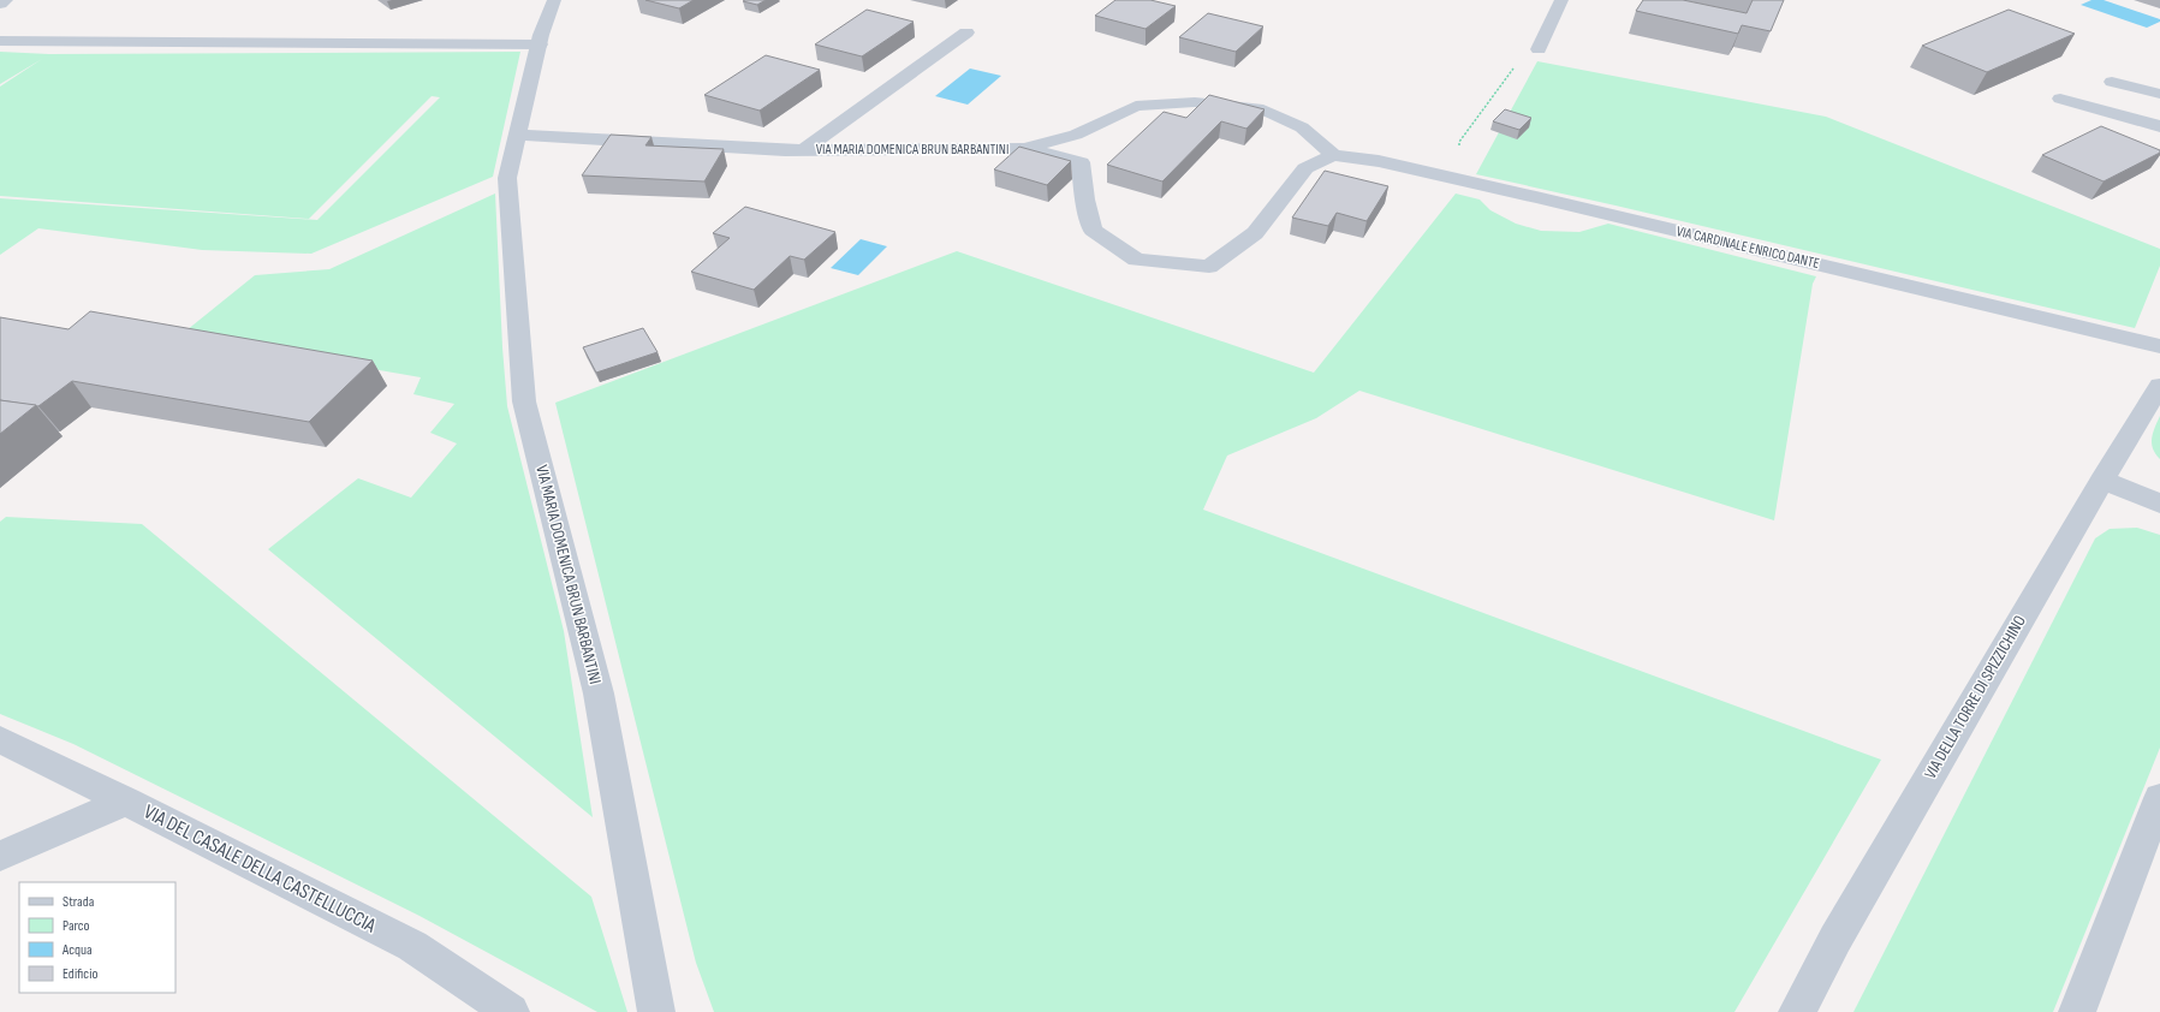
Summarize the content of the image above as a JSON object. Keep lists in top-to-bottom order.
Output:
{
  "streets": {
    "street": [
      "VIA MARIA DOMENICA BRUN BARBANTINI",
      "VIA CARDINALE ENRICO DANTE",
      "VIA DELLA TORRE DI SPIZZICHINO",
      "VIA DEL CASALE DELLA CASTELLUCCIA"
    ]
  },
  "crossings": [
    ["VIA MARIA DOMENICA BRUN BARBANTINI", "VIA CARDINALE ENRICO DANTE"]
  ],
  "legend": [
    "Strada",
    "Parco",
    "Acqua",
    "Edificio"
  ]
}
